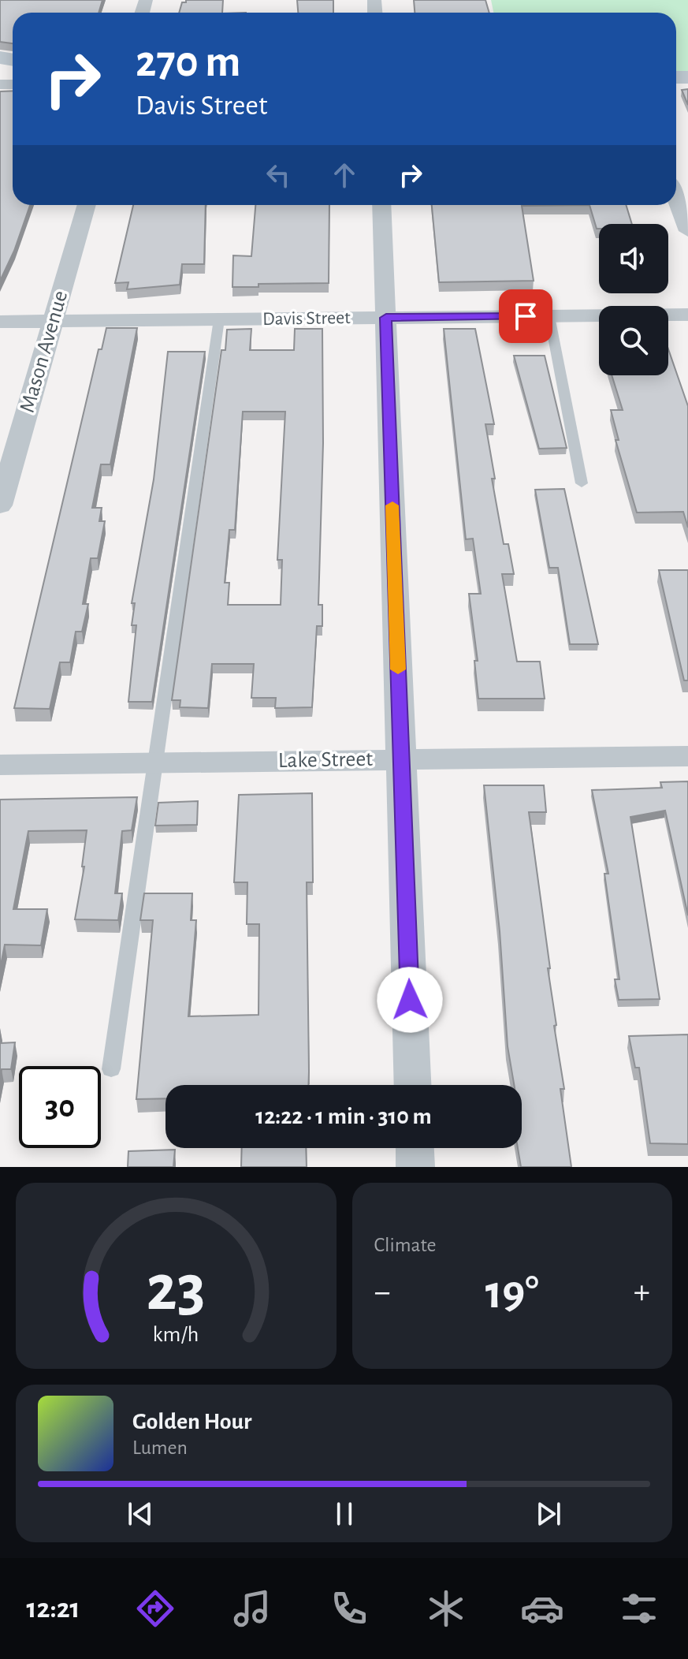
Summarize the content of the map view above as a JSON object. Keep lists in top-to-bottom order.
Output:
{
  "streets": {
    "street": ["Davis Street", "Mason Avenue", "Lake Street"]
  },
  "crossings": [
    ["Davis Street", "Mason Avenue"]
  ],
  "page": {
    "turn": ["270 m", "Davis Street"],
    "limit": "30",
    "trip": "12:22 · 1 min · 310 m",
    "tile": "Climate",
    "heat": ["−", "19°", "+"],
    "song": ["Golden Hour", "Lumen"],
    "tabs": "12:21",
    "gauge": ["23", "km/h"]
  }
}
